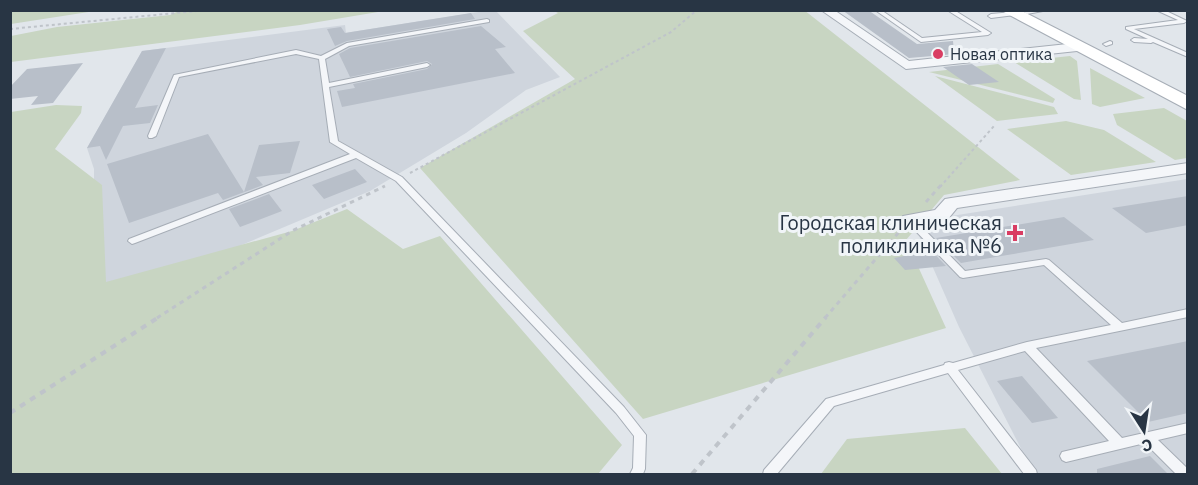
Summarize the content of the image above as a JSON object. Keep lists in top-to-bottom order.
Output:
{
  "places": {
    "other": ["Новая оптика"],
    "health": ["Городская клиническая поликлиника №6"]
  },
  "north": "bottom"
}
